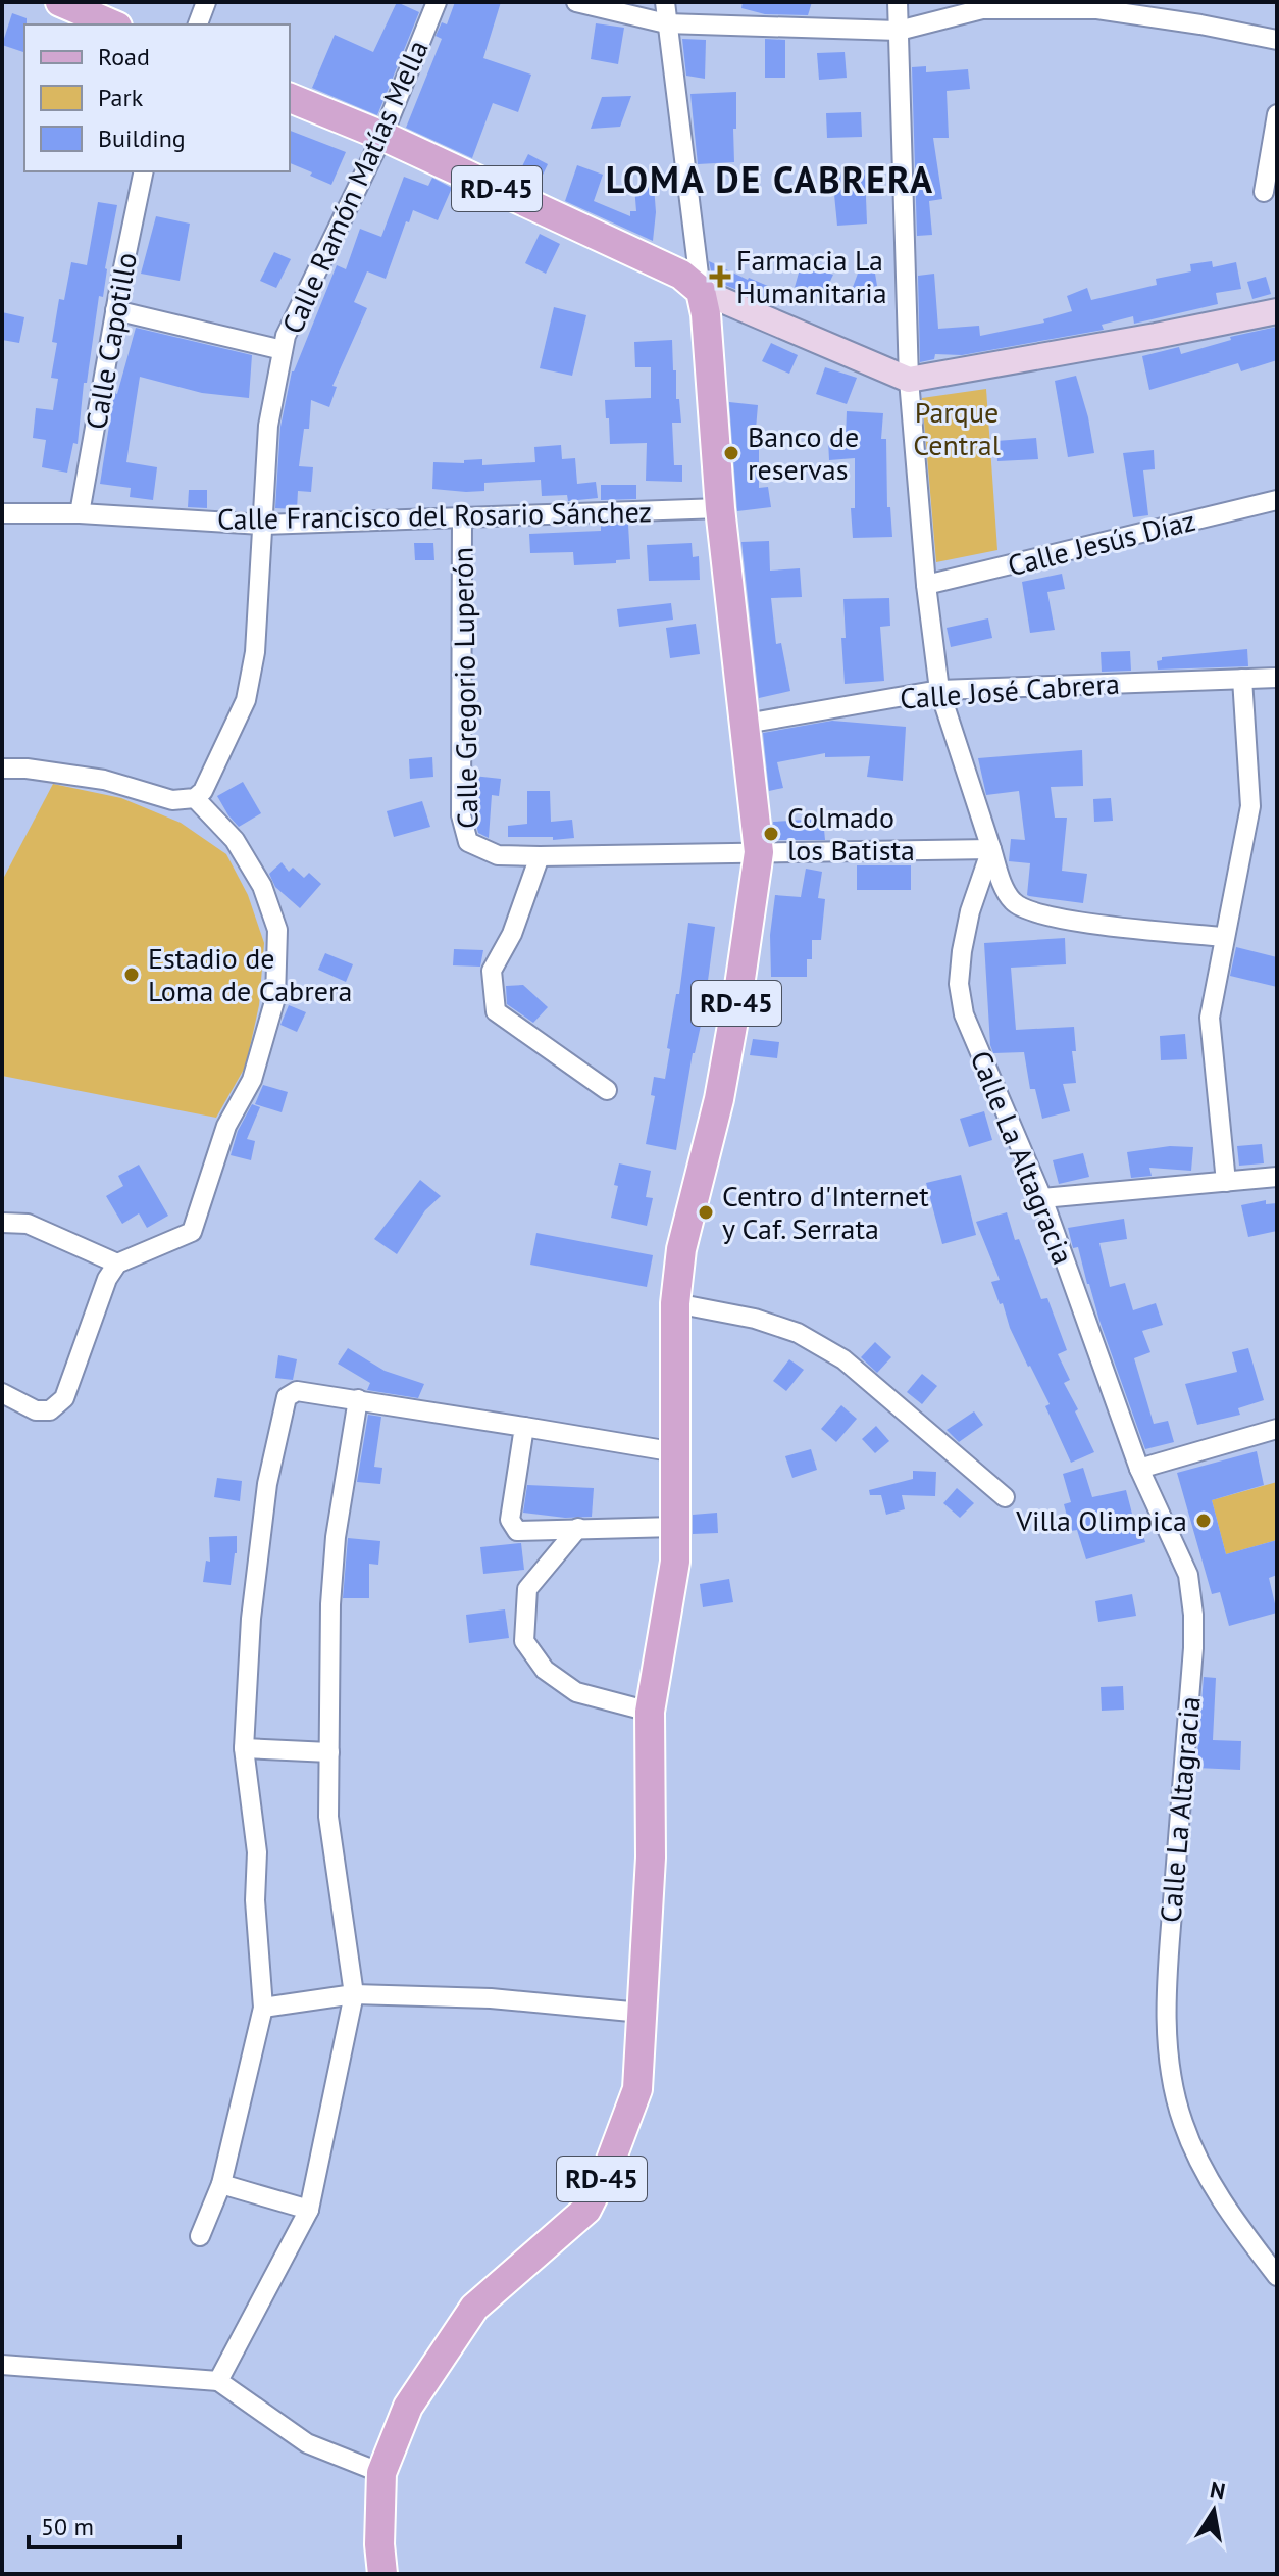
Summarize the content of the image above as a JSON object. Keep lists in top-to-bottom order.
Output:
{
  "streets": {
    "main road": ["RD-45"],
    "street": [
      "Calle Ramón Matías Mella",
      "Calle Capotillo",
      "Calle Francisco del Rosario Sánchez",
      "Calle Jesús Díaz",
      "Calle Gregorio Luperón",
      "Calle José Cabrera",
      "Calle La Altagracia"
    ]
  },
  "crossings": [
    ["Calle Ramón Matías Mella", "RD-45"],
    ["Calle Ramón Matías Mella", "Calle Francisco del Rosario Sánchez"],
    ["RD-45", "Calle Francisco del Rosario Sánchez"],
    ["RD-45", "Calle Gregorio Luperón"],
    ["RD-45", "Calle José Cabrera"],
    ["Calle Capotillo", "Calle Francisco del Rosario Sánchez"],
    ["Calle Francisco del Rosario Sánchez", "Calle Gregorio Luperón"],
    ["Calle Gregorio Luperón", "Calle La Altagracia"]
  ],
  "districts": ["LOMA DE CABRERA"],
  "parks": ["Parque Central"],
  "places": {
    "health": ["Farmacia La Humanitaria"],
    "other": [
      "Banco de reservas",
      "Colmado los Batista",
      "Estadio de Loma de Cabrera",
      "Centro d'Internet y Caf. Serrata",
      "Villa Olimpica"
    ]
  },
  "legend": ["Road", "Park", "Building"],
  "scale_bar": "50 m",
  "north": "top"
}
